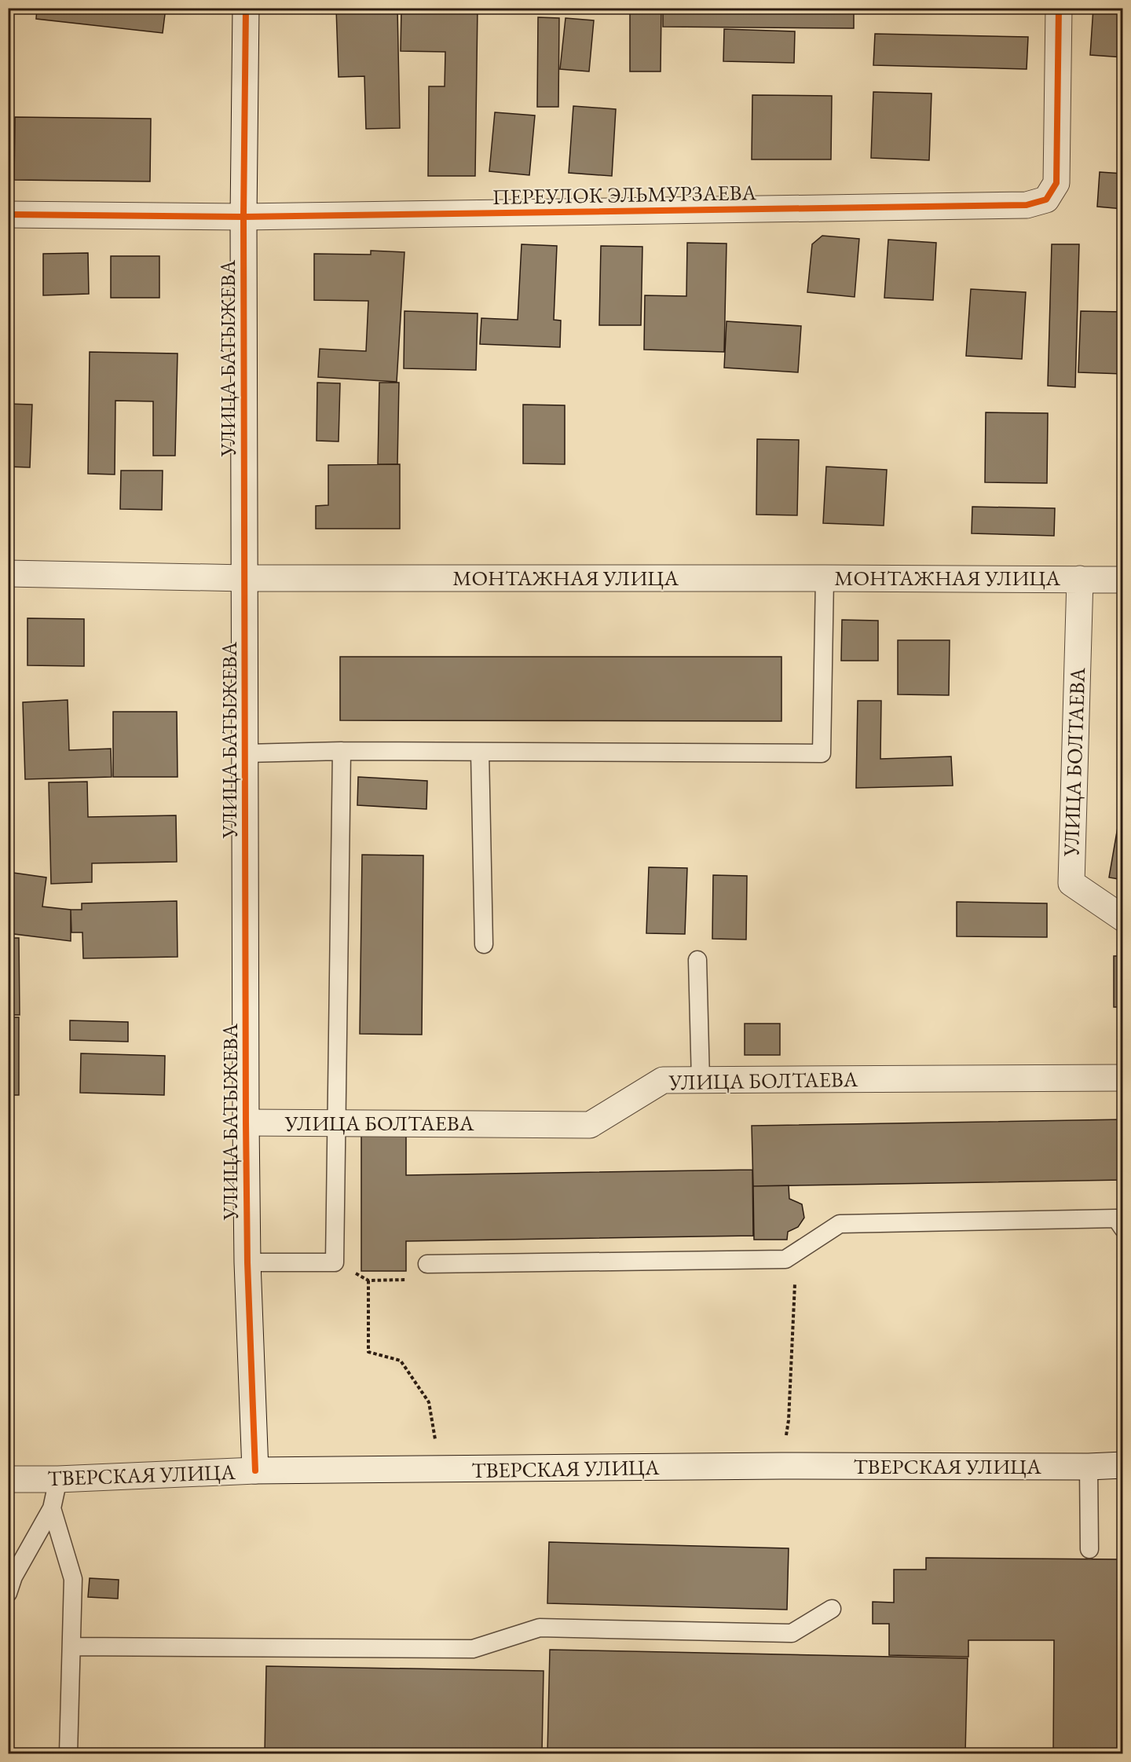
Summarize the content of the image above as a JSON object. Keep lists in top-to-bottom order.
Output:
{
  "streets": {
    "street": [
      "ПЕРЕУЛОК ЭЛЬМУРЗАЕВА",
      "УЛИЦА БАТЫЖЕВА",
      "МОНТАЖНАЯ УЛИЦА",
      "УЛИЦА БОЛТАЕВА",
      "ТВЕРСКАЯ УЛИЦА"
    ]
  },
  "crossings": [
    ["ПЕРЕУЛОК ЭЛЬМУРЗАЕВА", "УЛИЦА БАТЫЖЕВА"],
    ["УЛИЦА БАТЫЖЕВА", "МОНТАЖНАЯ УЛИЦА"],
    ["УЛИЦА БАТЫЖЕВА", "УЛИЦА БОЛТАЕВА"],
    ["УЛИЦА БАТЫЖЕВА", "ТВЕРСКАЯ УЛИЦА"],
    ["МОНТАЖНАЯ УЛИЦА", "УЛИЦА БОЛТАЕВА"]
  ]
}
